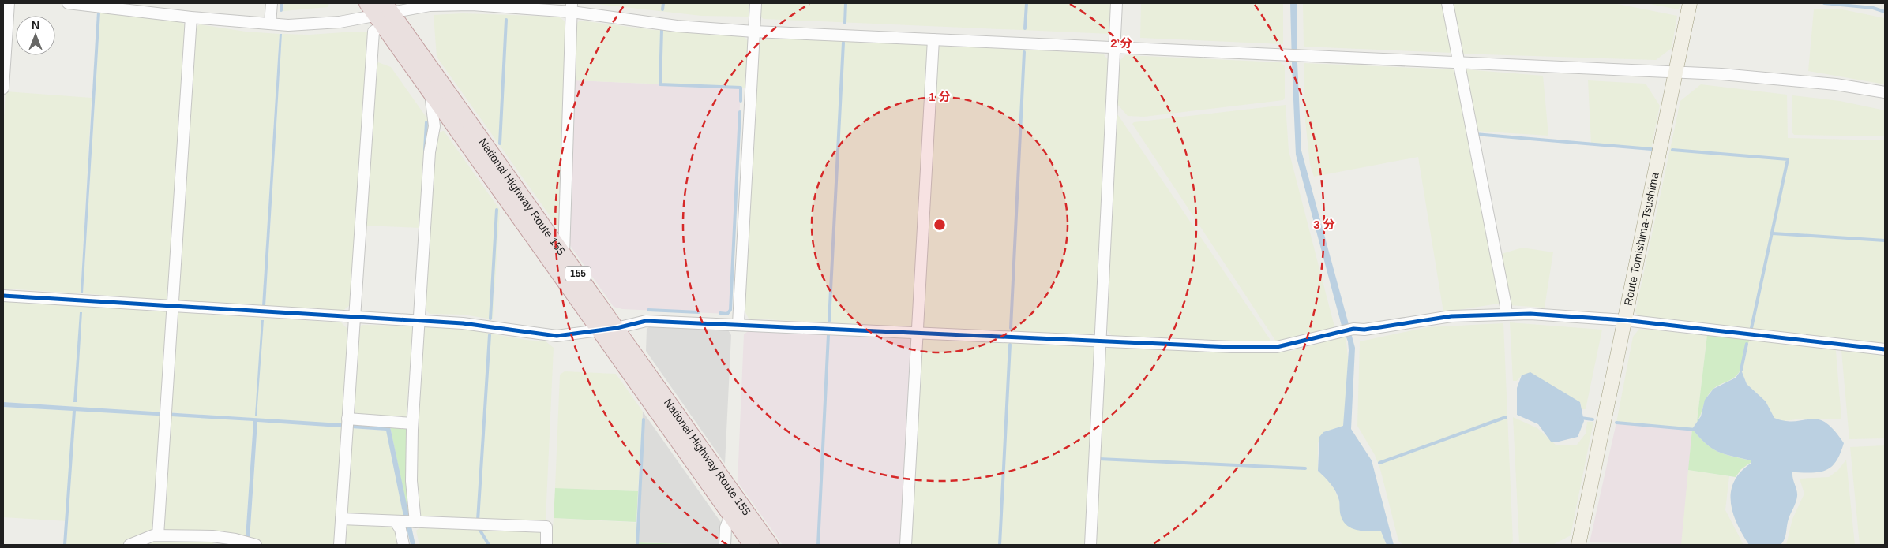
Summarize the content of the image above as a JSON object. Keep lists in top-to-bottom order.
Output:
{
  "streets": {
    "highway": ["National Highway Route 155", "155"],
    "main road": ["Route Tomishima-Tsushima"]
  },
  "north": "top",
  "rings": ["2 分", "1 分", "3 分"]
}
